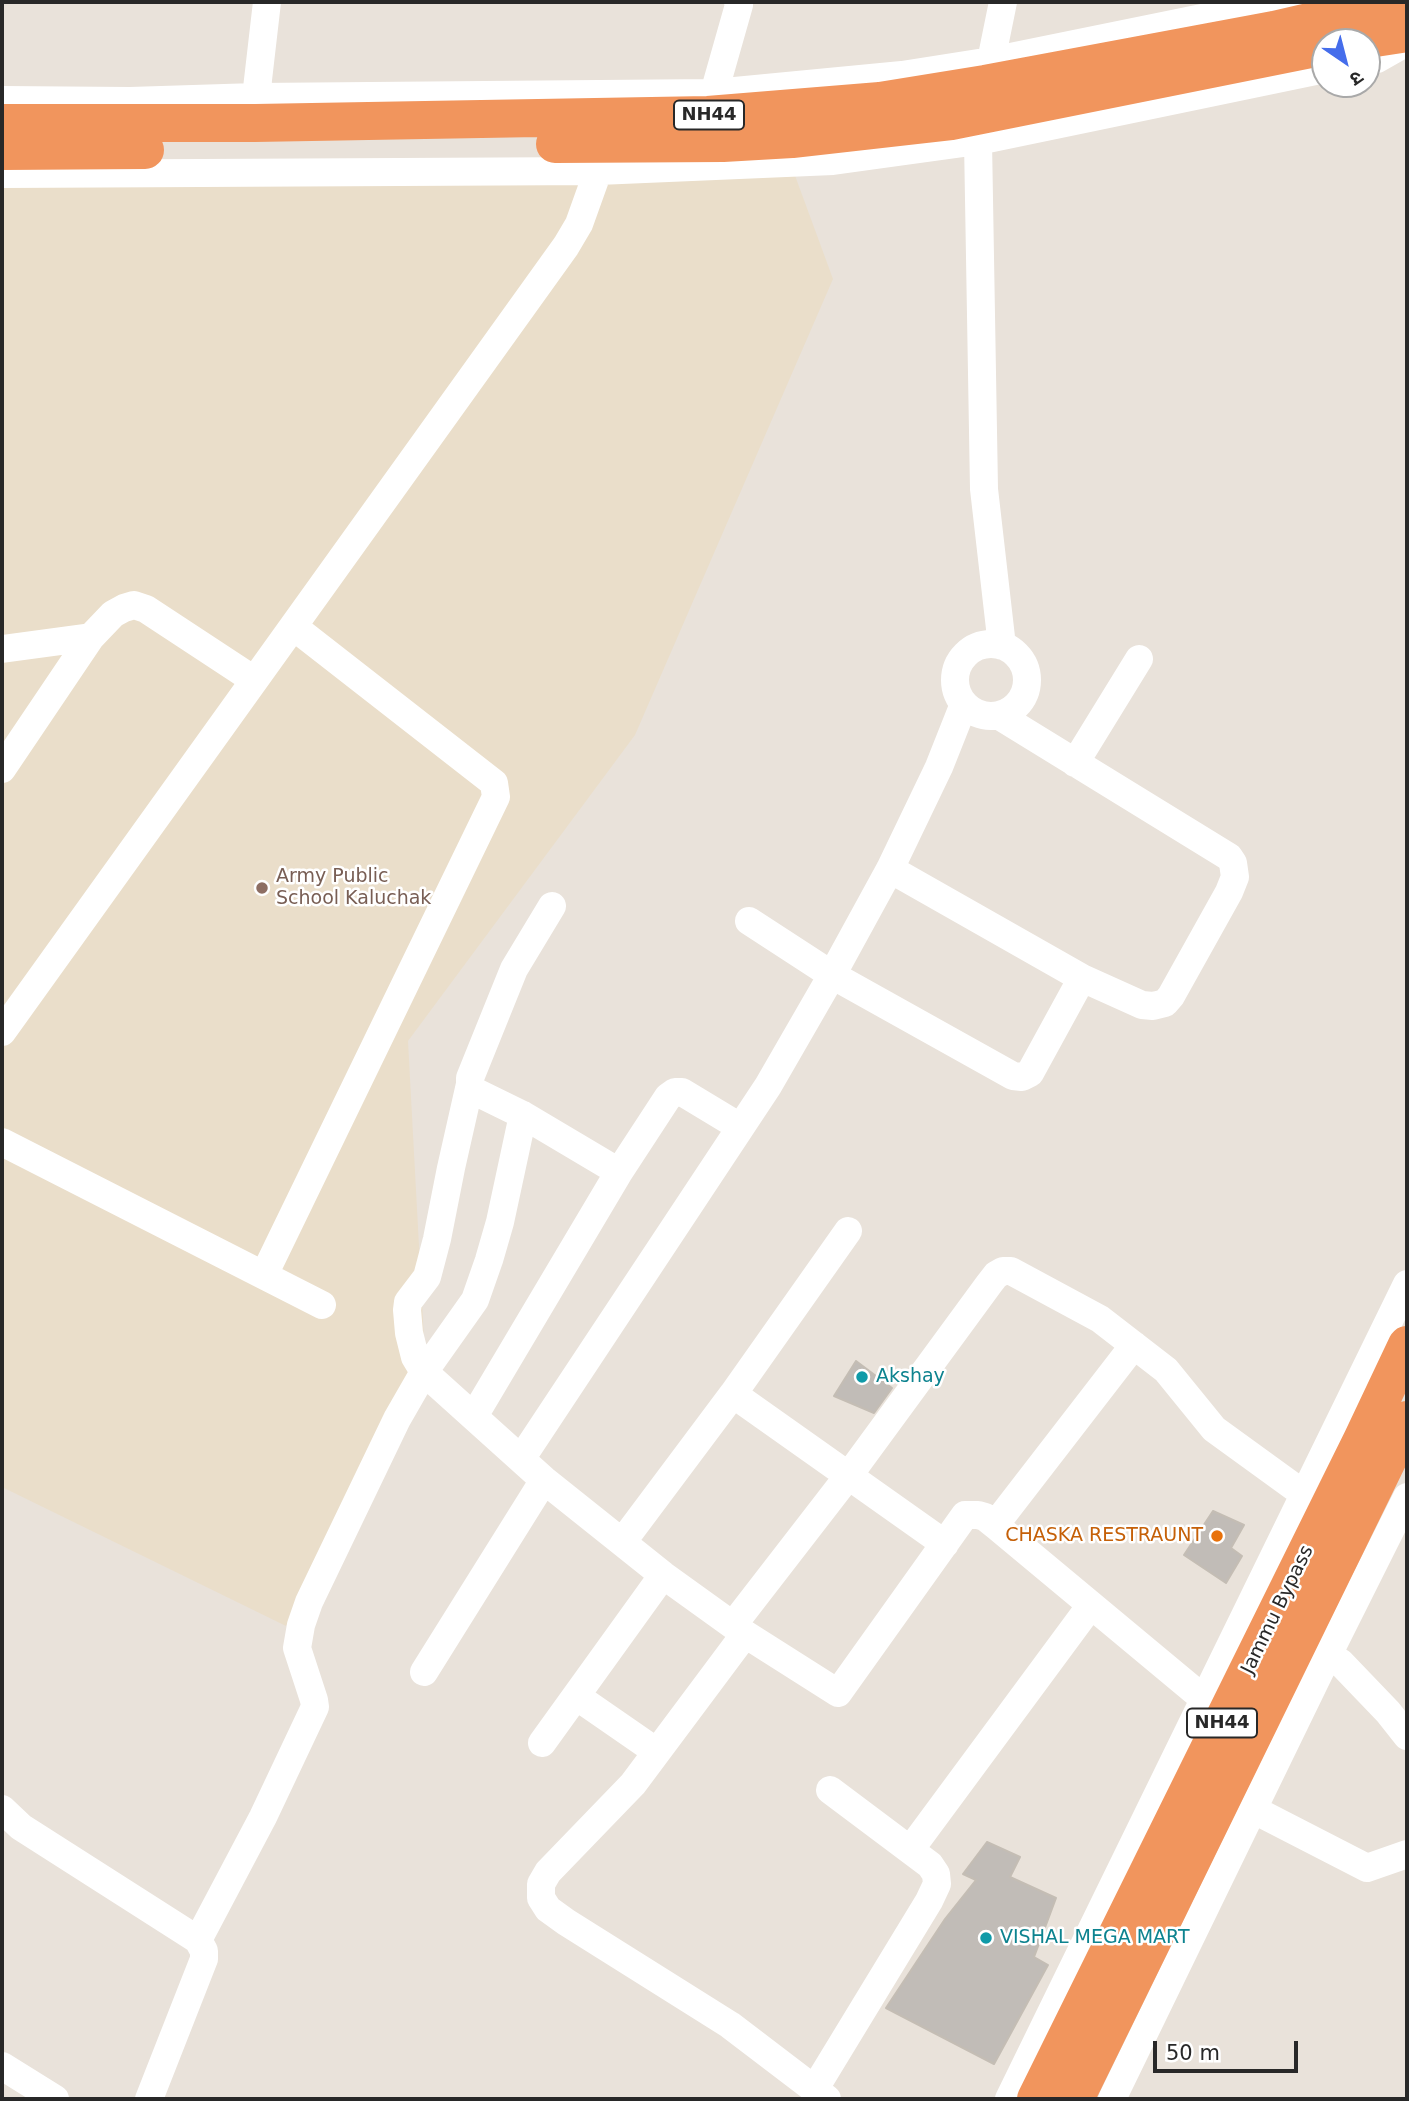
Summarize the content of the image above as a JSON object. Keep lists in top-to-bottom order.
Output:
{
  "streets": {
    "highway": ["NH44", "Jammu Bypass"]
  },
  "places": [
    "Army Public School Kaluchak",
    "Akshay",
    "CHASKA RESTRAUNT",
    "VISHAL MEGA MART"
  ],
  "scale_bar": "50 m",
  "north": "bottom right"
}
